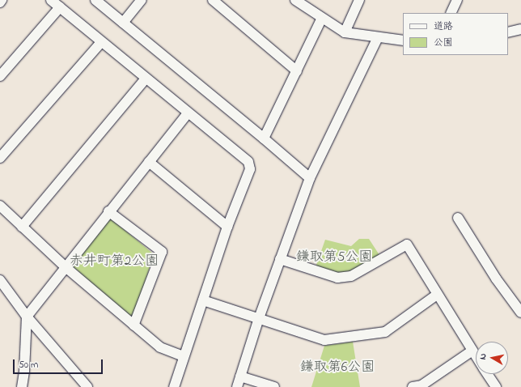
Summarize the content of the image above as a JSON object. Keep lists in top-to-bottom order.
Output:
{
  "parks": ["鎌取第5公園", "赤井町第2公園", "鎌取第6公園"],
  "legend": ["道路", "公園"],
  "scale_bar": "50 m",
  "north": "left"
}
